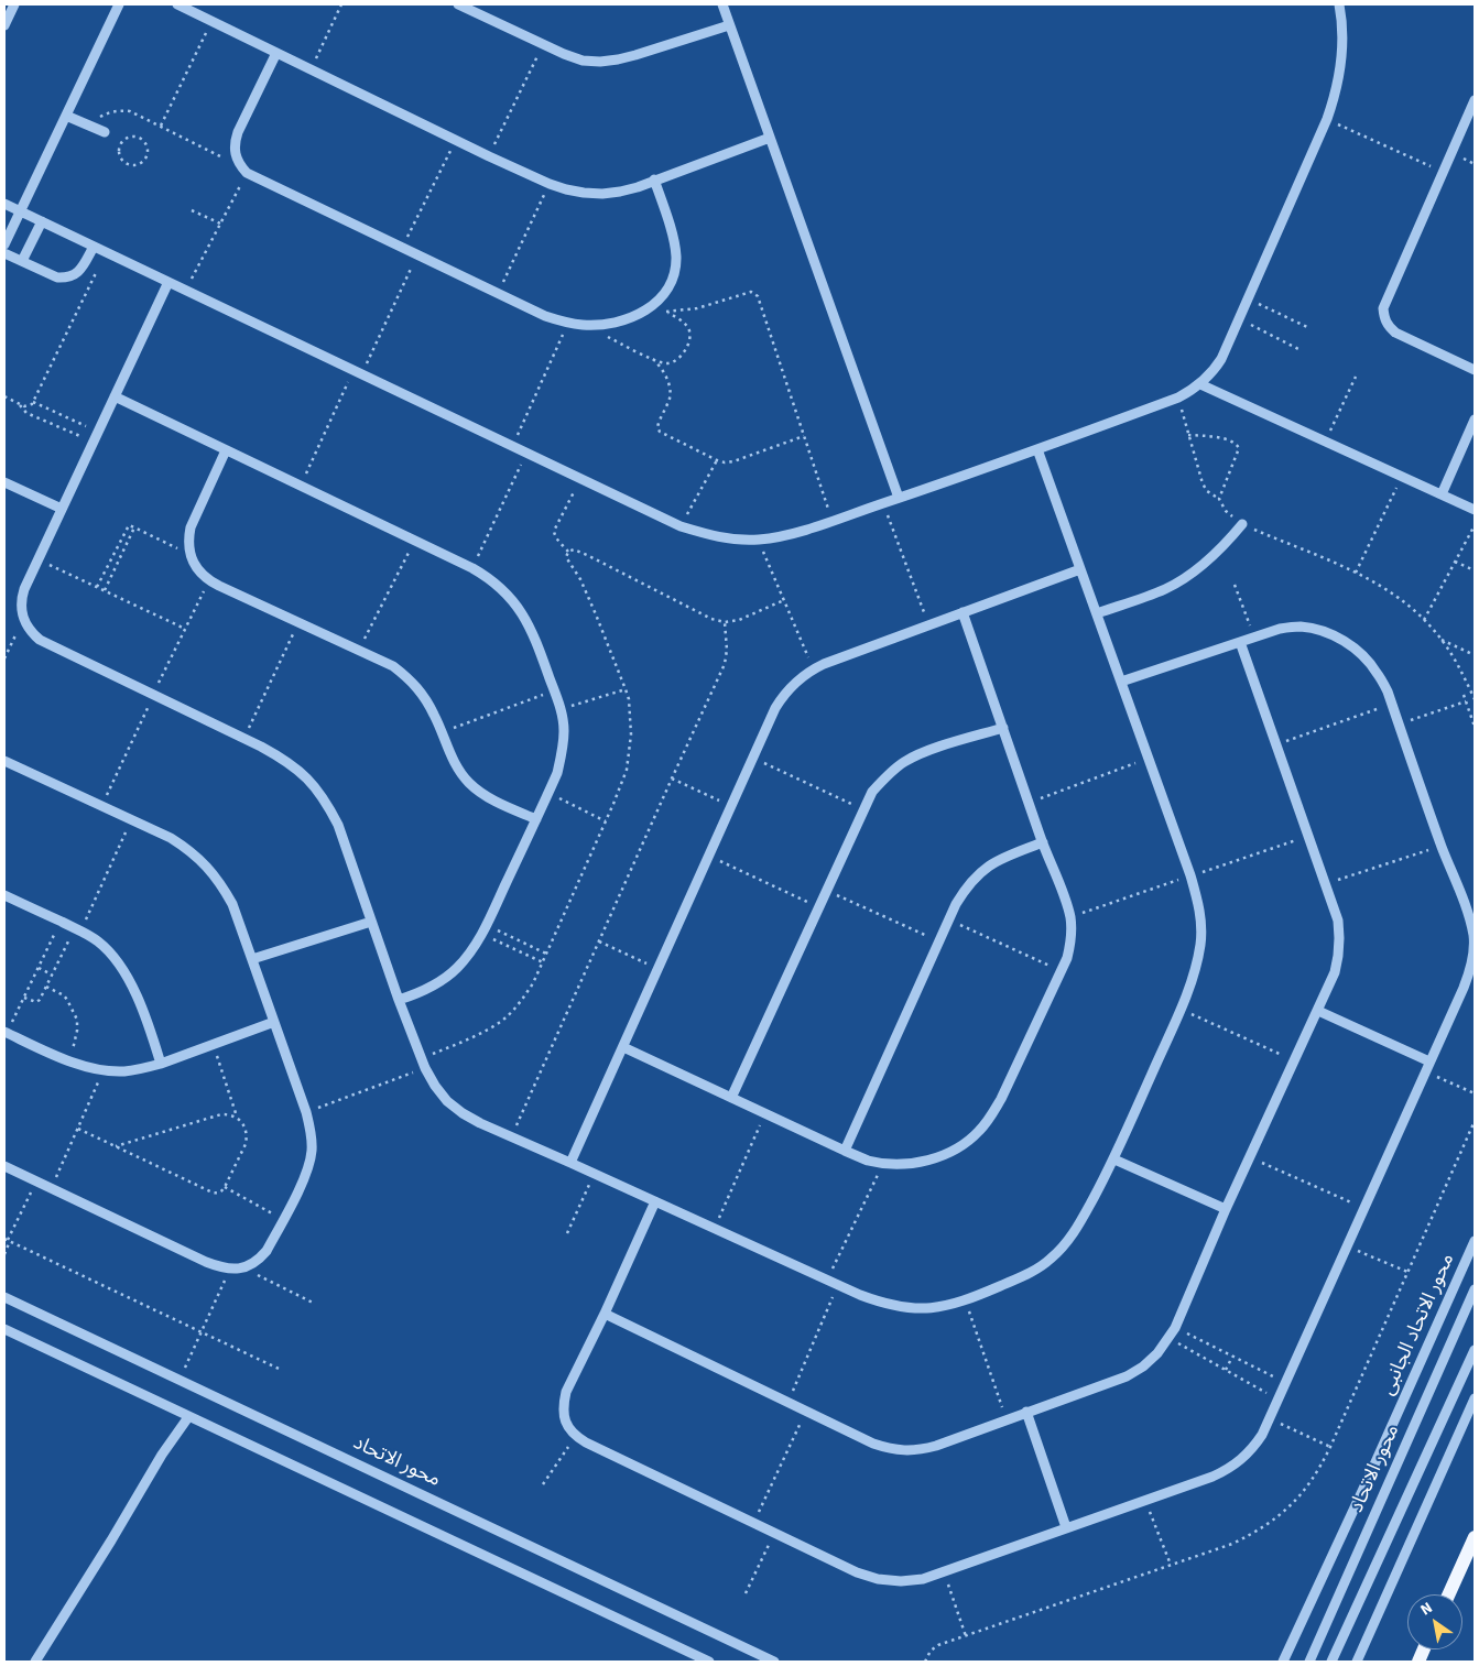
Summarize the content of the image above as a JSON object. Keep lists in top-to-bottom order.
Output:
{
  "streets": {
    "street": ["محور الاتحاد الجانبى", "محور الاتحاد"]
  },
  "north": "top left"
}
